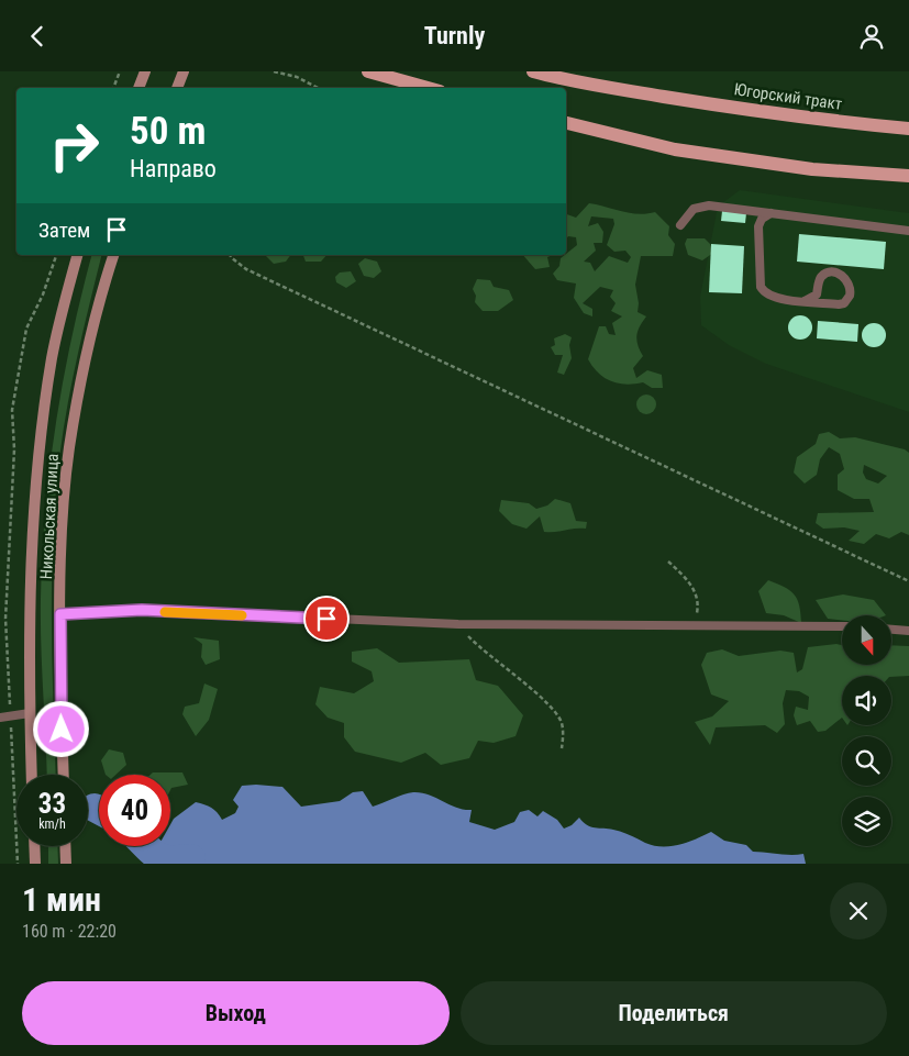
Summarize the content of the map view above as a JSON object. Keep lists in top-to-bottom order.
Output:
{
  "streets": {
    "main road": ["Югорский тракт"],
    "street": ["Никольская улица"]
  },
  "north": "bottom",
  "page": {
    "header": "Turnly",
    "turn": ["50 m", "Направо"],
    "then": "Затем",
    "speed": "33 km/h",
    "limit": "40",
    "heading": ["1 мин", "160 m · 22:20"],
    "buttons": ["Выход", "Поделиться"]
  }
}
